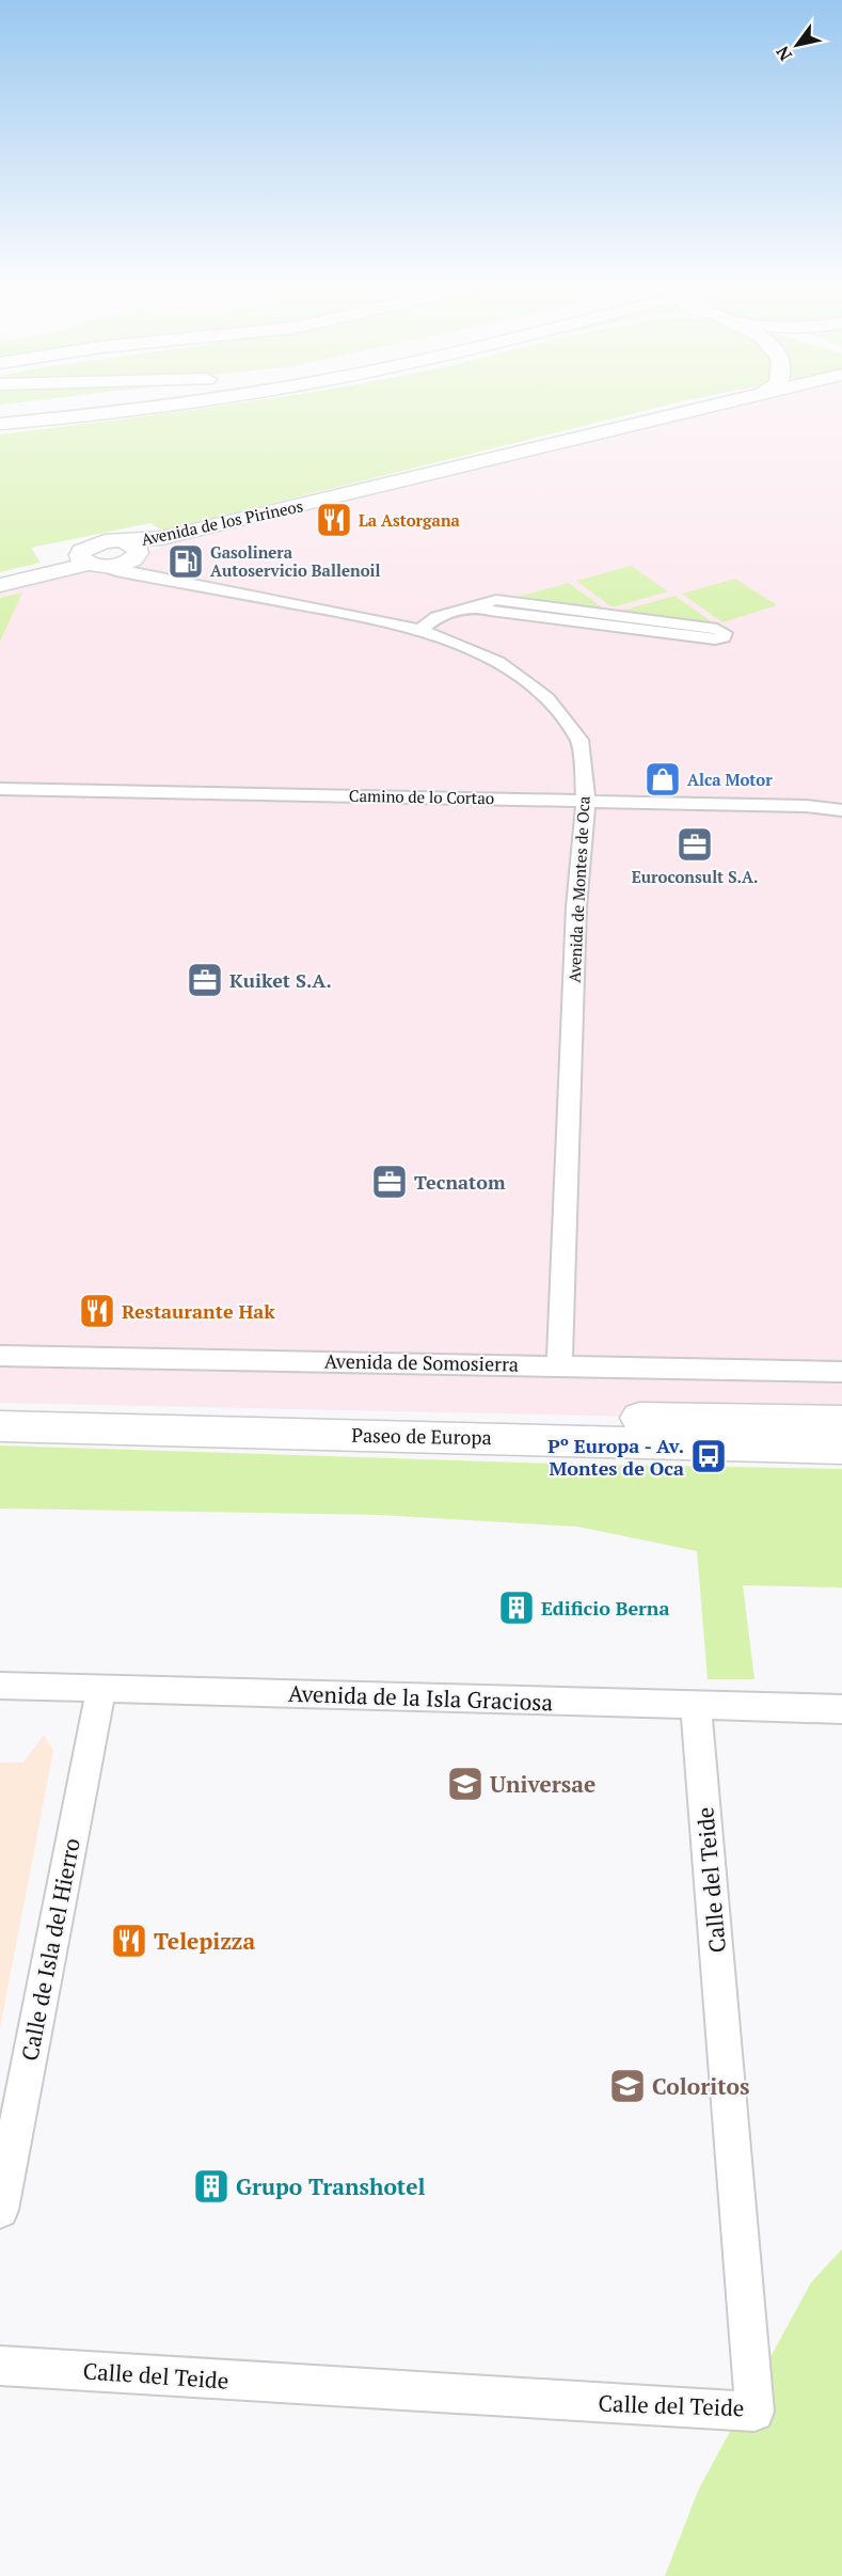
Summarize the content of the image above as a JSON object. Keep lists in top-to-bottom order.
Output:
{
  "streets": {
    "main road": ["Avenida de los Pirineos", "Paseo de Europa"],
    "street": [
      "Camino de lo Cortao",
      "Avenida de Montes de Oca",
      "Avenida de Somosierra",
      "Avenida de la Isla Graciosa",
      "Calle del Teide",
      "Calle de Isla del Hierro"
    ]
  },
  "crossings": [
    ["Avenida de los Pirineos", "Avenida de Montes de Oca"],
    ["Camino de lo Cortao", "Avenida de Montes de Oca"],
    ["Avenida de Montes de Oca", "Avenida de Somosierra"],
    ["Avenida de la Isla Graciosa", "Calle del Teide"],
    ["Avenida de la Isla Graciosa", "Calle de Isla del Hierro"]
  ],
  "places": {
    "restaurant": ["La Astorgana", "Restaurante Hak", "Telepizza"],
    "fuel station": ["Gasolinera Autoservicio Ballenoil"],
    "shop": ["Alca Motor"],
    "office": ["Euroconsult S.A.", "Kuiket S.A.", "Tecnatom"],
    "bus stop": ["Pº Europa - Av. Montes de Oca"],
    "building": ["Edificio Berna", "Grupo Transhotel"],
    "school or university": ["Universae", "Coloritos"]
  },
  "north": "bottom left"
}
